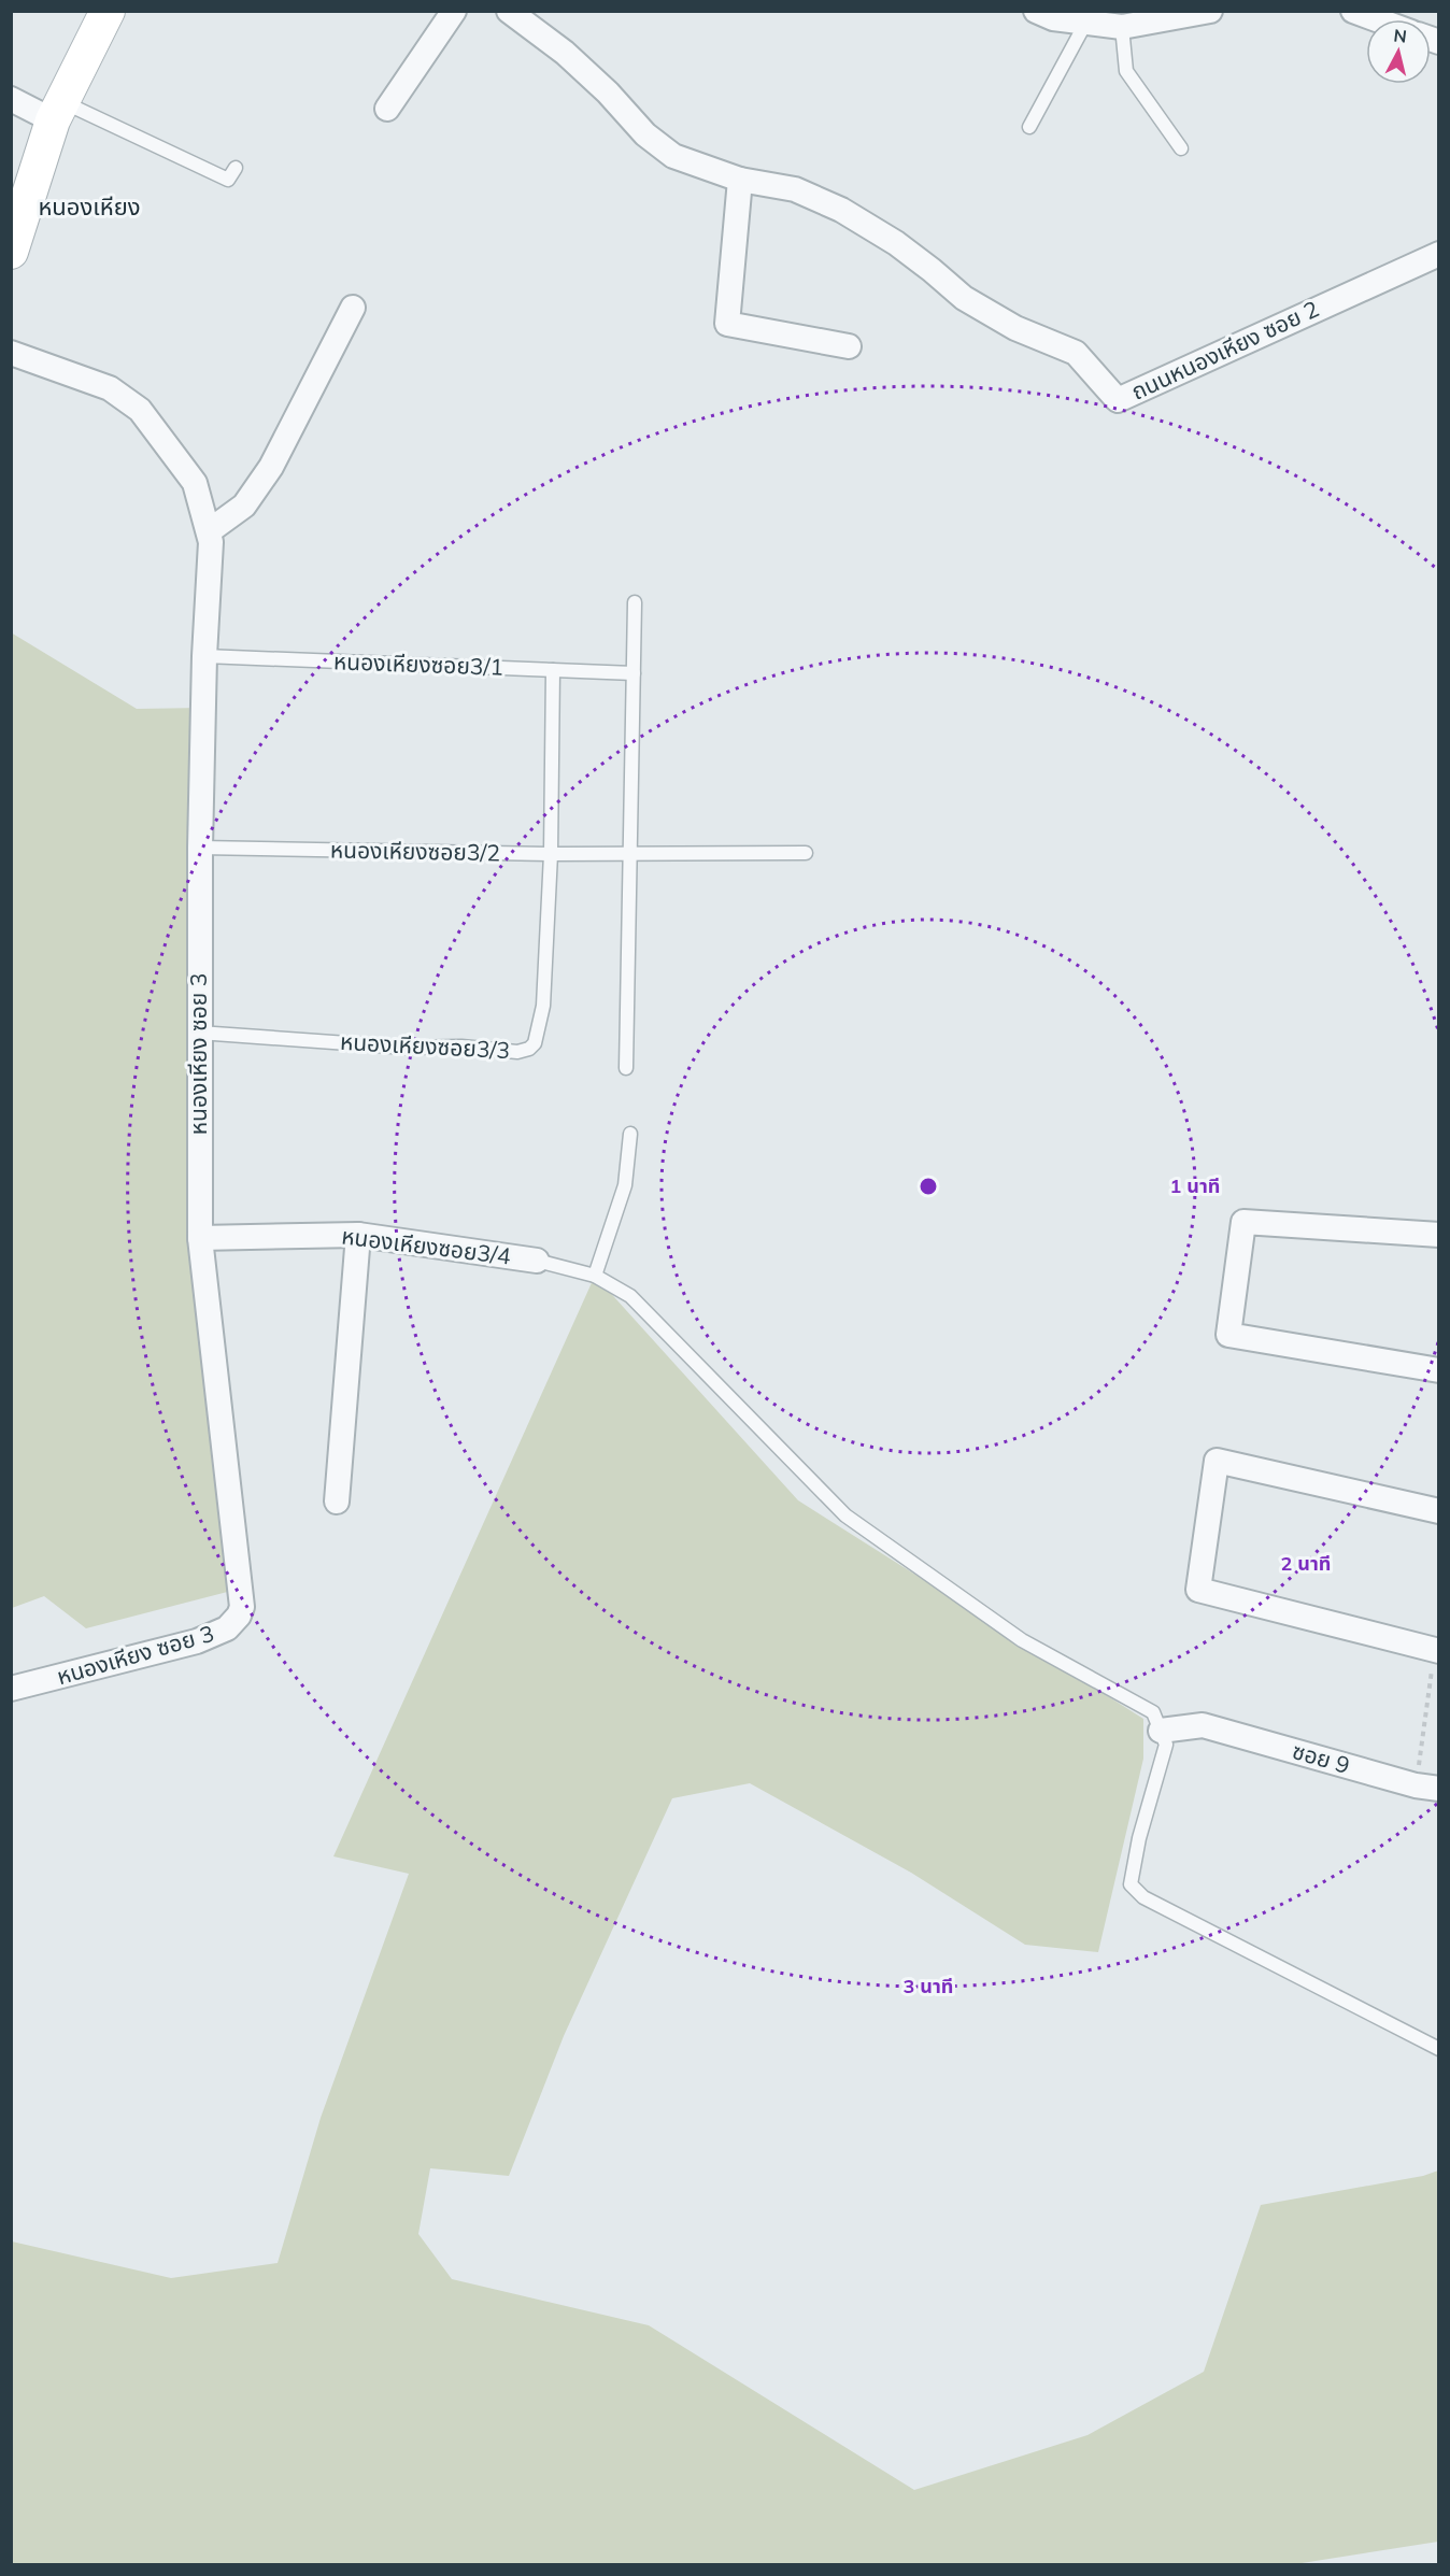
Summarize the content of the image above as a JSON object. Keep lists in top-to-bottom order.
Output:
{
  "streets": {
    "street": [
      "ถนนหนองเหียง ซอย 2",
      "หนองเหียง ซอย 3",
      "หนองเหียงซอย3/4",
      "ซอย 9"
    ],
    "lane": ["หนองเหียงซอย3/1", "หนองเหียงซอย3/2", "หนองเหียงซอย3/3"]
  },
  "crossings": [
    ["หนองเหียงซอย3/1", "หนองเหียง ซอย 3"],
    ["หนองเหียงซอย3/2", "หนองเหียงซอย3/3"],
    ["หนองเหียงซอย3/2", "หนองเหียง ซอย 3"],
    ["หนองเหียงซอย3/3", "หนองเหียง ซอย 3"],
    ["หนองเหียง ซอย 3", "หนองเหียงซอย3/4"]
  ],
  "districts": ["หนองเหียง"],
  "north": "top",
  "rings": ["1 นาที", "2 นาที", "3 นาที"]
}
